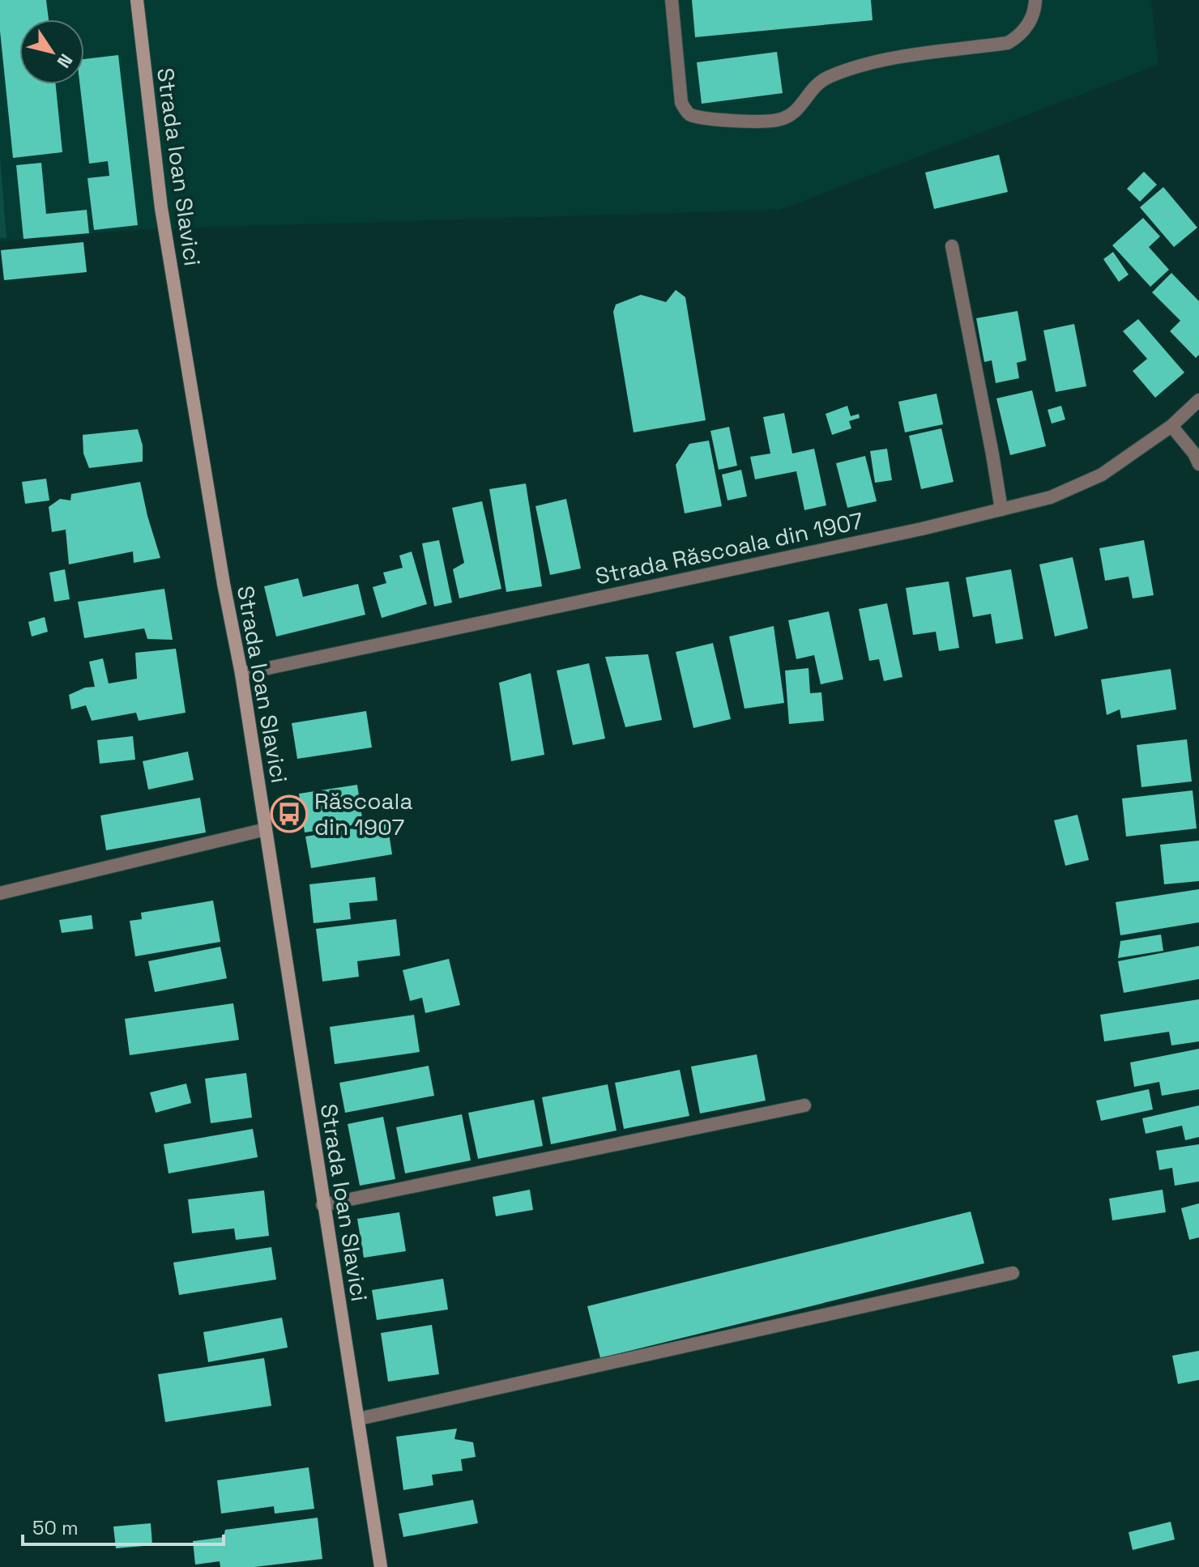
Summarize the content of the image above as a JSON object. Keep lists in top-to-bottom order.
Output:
{
  "streets": {
    "main road": ["Strada Ioan Slavici"],
    "street": ["Strada Răscoala din 1907"]
  },
  "crossings": [
    ["Strada Ioan Slavici", "Strada Răscoala din 1907"]
  ],
  "places": {
    "bus stop": ["Răscoala din 1907"]
  },
  "scale_bar": "50 m",
  "north": "bottom right"
}
